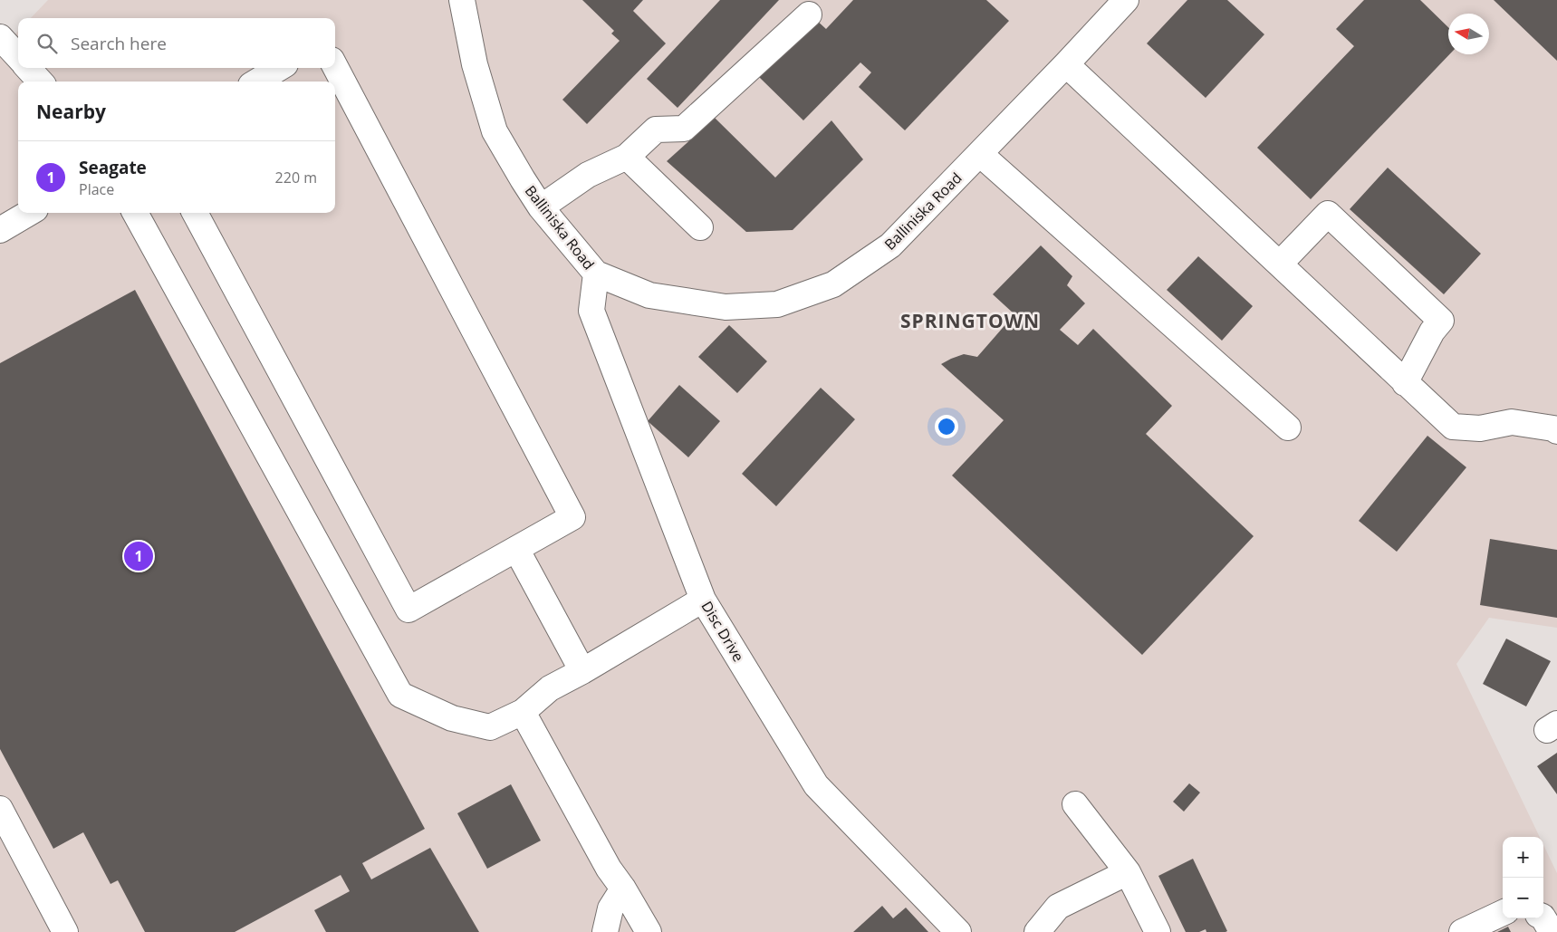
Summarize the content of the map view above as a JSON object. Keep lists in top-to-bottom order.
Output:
{
  "streets": {
    "street": ["Balliniska Road", "Disc Drive"]
  },
  "crossings": [
    ["Balliniska Road", "Disc Drive"]
  ],
  "districts": ["SPRINGTOWN"],
  "north": "left",
  "page": {
    "search": "Search here",
    "heading": "Nearby",
    "list": [
      {
        "mark": "1",
        "name": "Seagate",
        "note": "Place",
        "value": "220 m"
      }
    ],
    "pins": "1",
    "map_buttons": ["+", "−"]
  }
}
